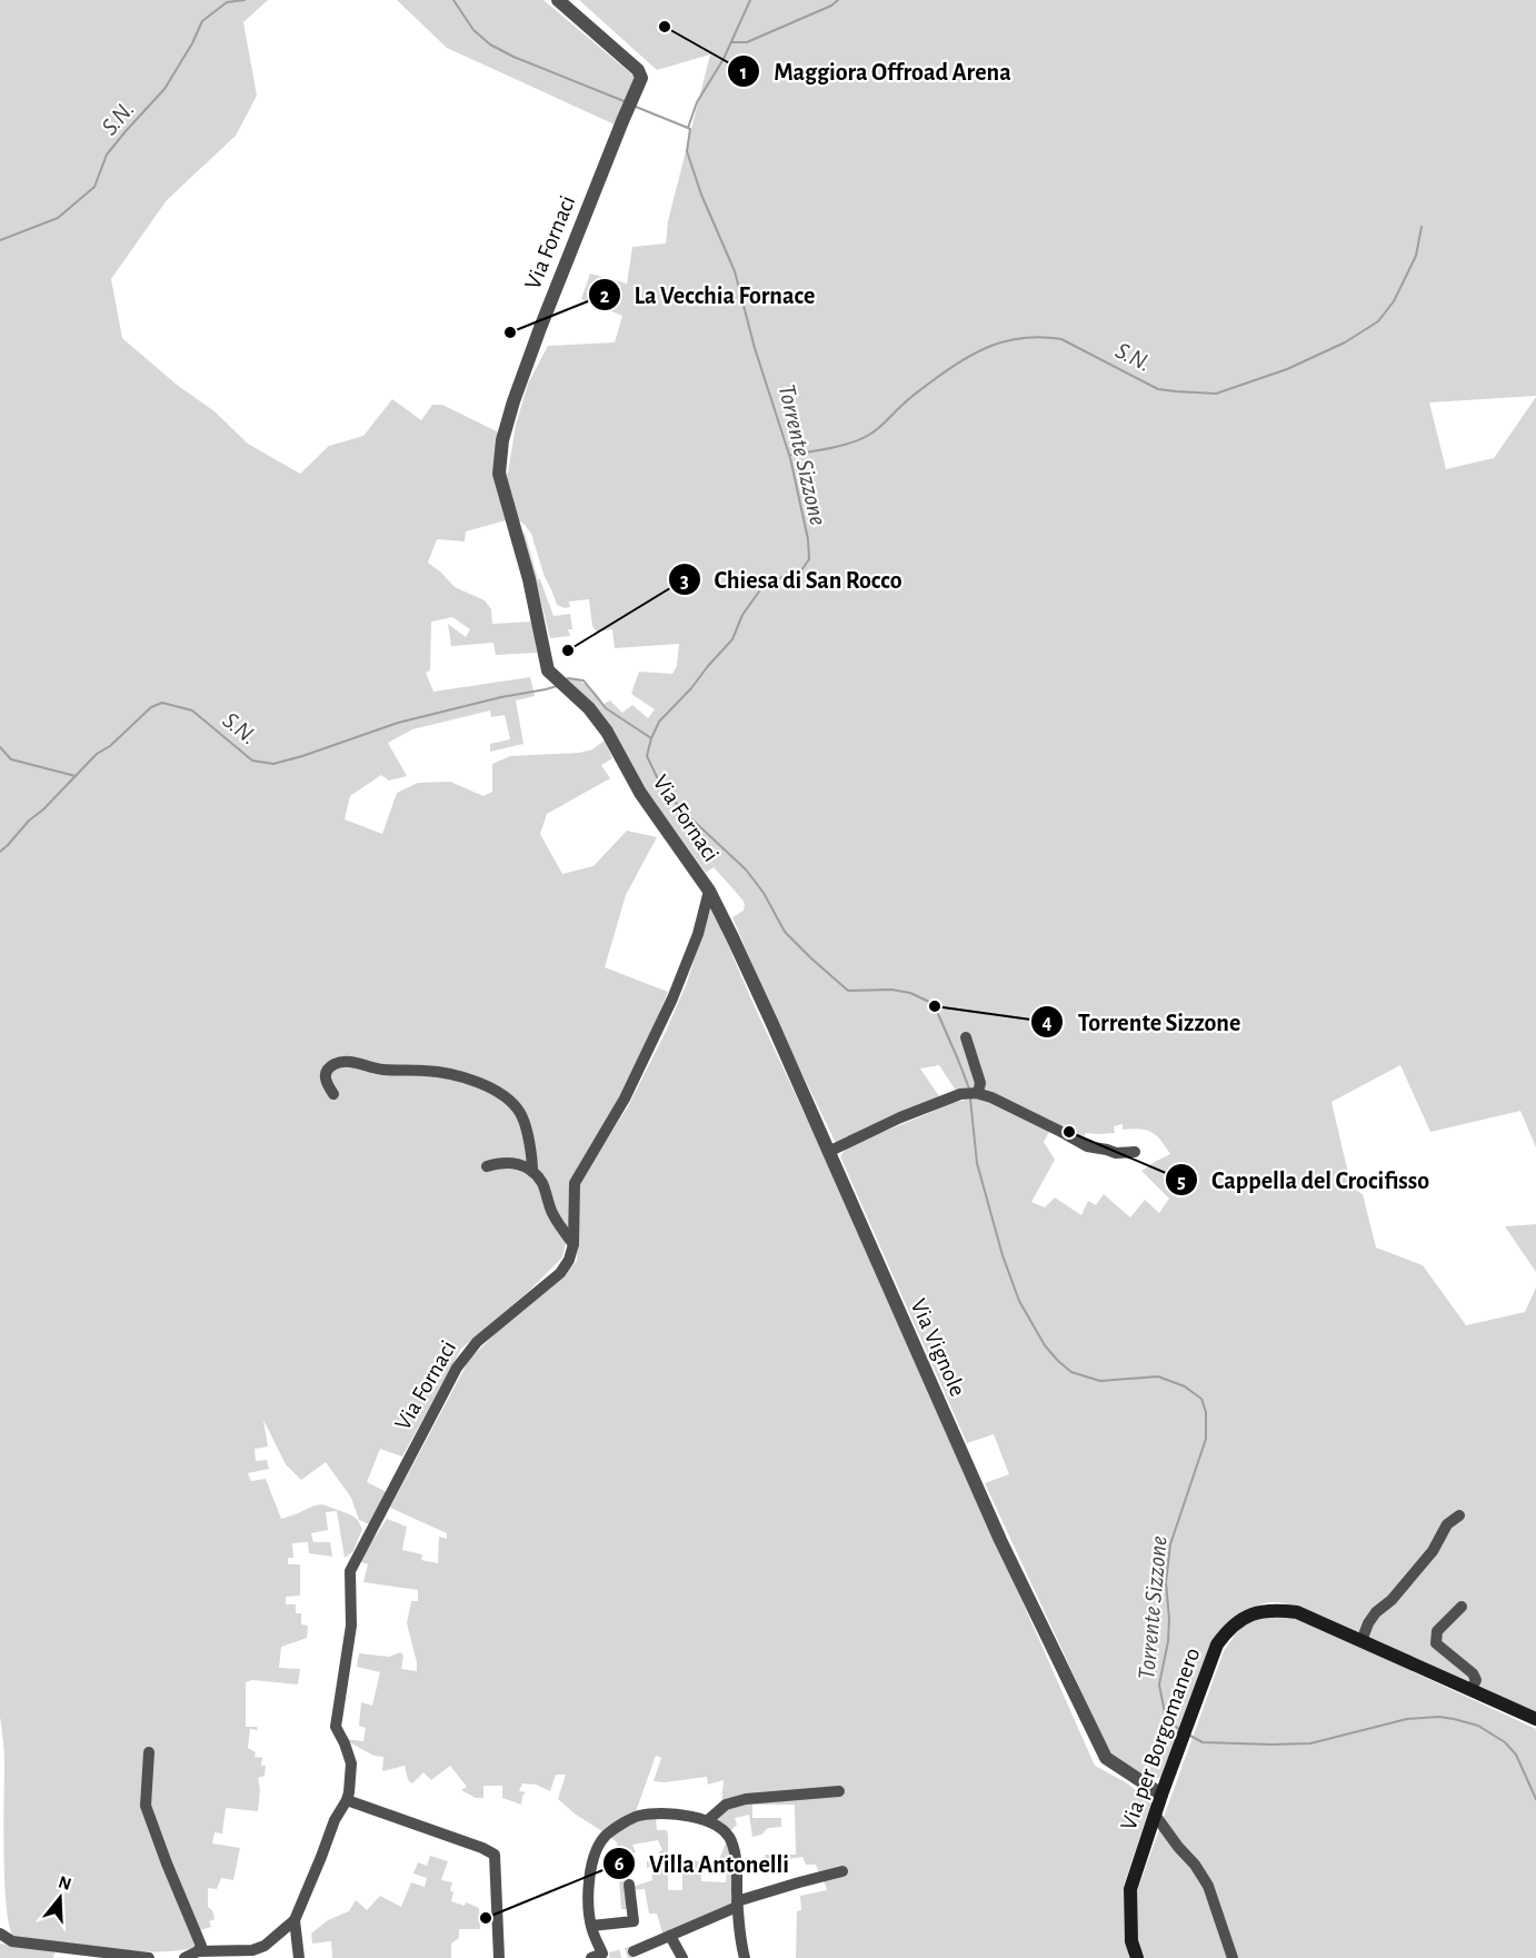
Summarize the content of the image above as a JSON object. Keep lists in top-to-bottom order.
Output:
{
  "streets": {
    "main road": ["Via per Borgomanero"],
    "street": ["Via Fornaci", "Via Vignole"]
  },
  "crossings": [
    ["Via Fornaci", "Via Vignole"],
    ["Via Vignole", "Via per Borgomanero"]
  ],
  "water": ["S.N.", "Torrente Sizzone"],
  "places": [
    "Maggiora Offroad Arena",
    "La Vecchia Fornace",
    "Chiesa di San Rocco",
    "Torrente Sizzone",
    "Cappella del Crocifisso",
    "Villa Antonelli"
  ],
  "north": "top"
}
